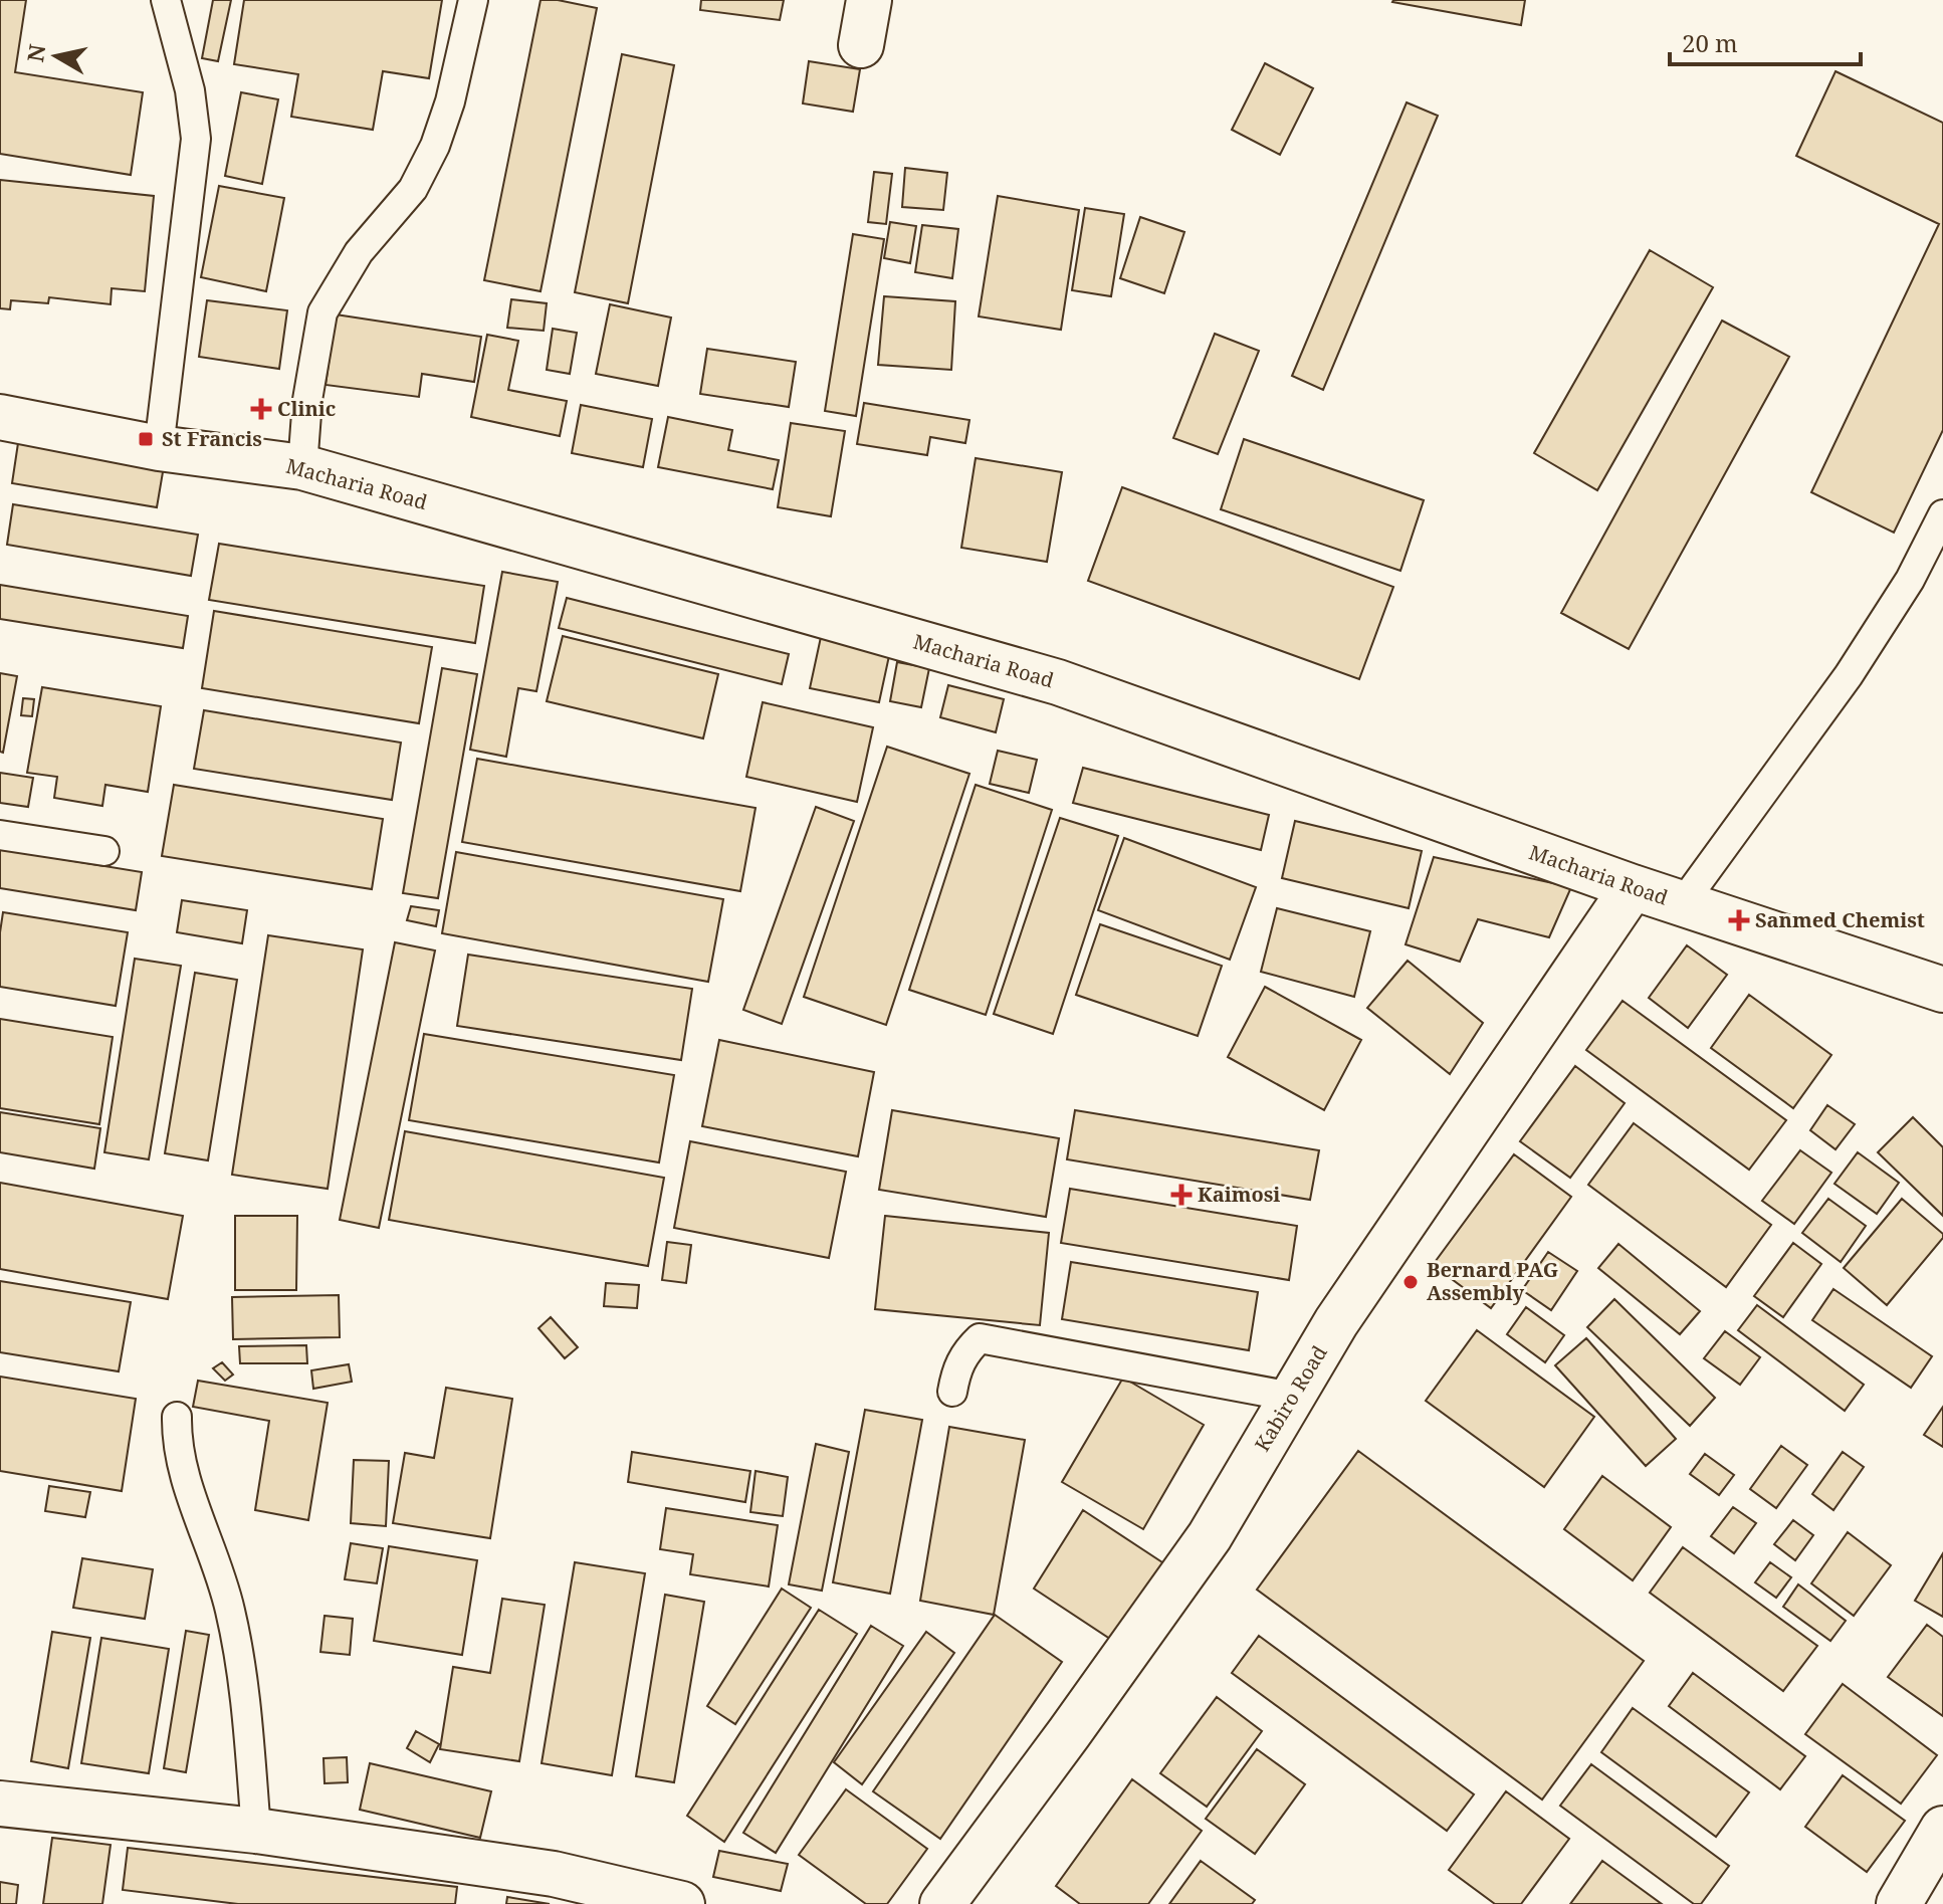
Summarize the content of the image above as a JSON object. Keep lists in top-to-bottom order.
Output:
{
  "streets": {
    "street": ["Macharia Road", "Kabiro Road"]
  },
  "crossings": [
    ["Macharia Road", "Kabiro Road"]
  ],
  "places": {
    "health": ["Clinic", "Sanmed Chemist", "Kaimosi"],
    "transit": ["St Francis"],
    "other": ["Bernard PAG Assembly"]
  },
  "scale_bar": "20 m",
  "north": "left"
}
